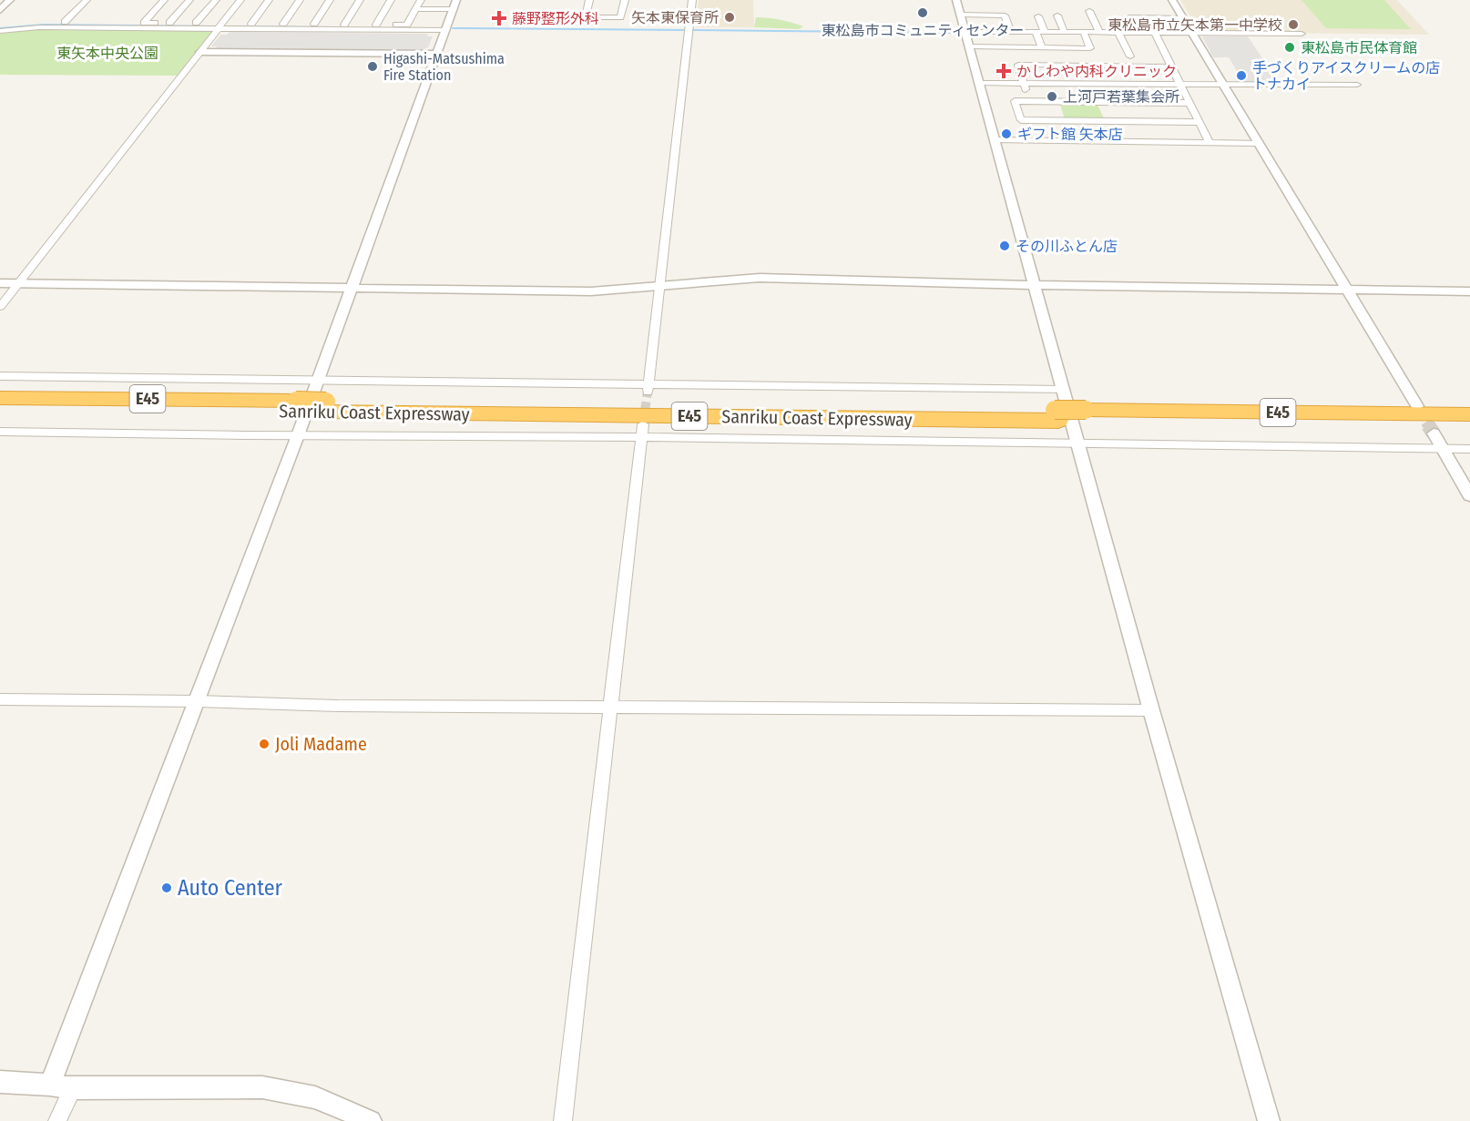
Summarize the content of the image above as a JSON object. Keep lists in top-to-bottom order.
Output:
{
  "streets": {
    "highway": ["E45", "Sanriku Coast Expressway"]
  },
  "parks": ["東矢本中央公園"],
  "places": {
    "other": [
      "東松島市コミュニティセンター",
      "矢本東保育所",
      "東松島市立矢本第一中学校",
      "東松島市民体育館",
      "Higashi-Matsushima Fire Station",
      "手づくりアイスクリームの店 トナカイ",
      "上河戸若葉集会所",
      "ギフト館 矢本店",
      "その川ふとん店",
      "Joli Madame",
      "Auto Center"
    ],
    "health": ["藤野整形外科", "かしわや内科クリニック"]
  }
}
